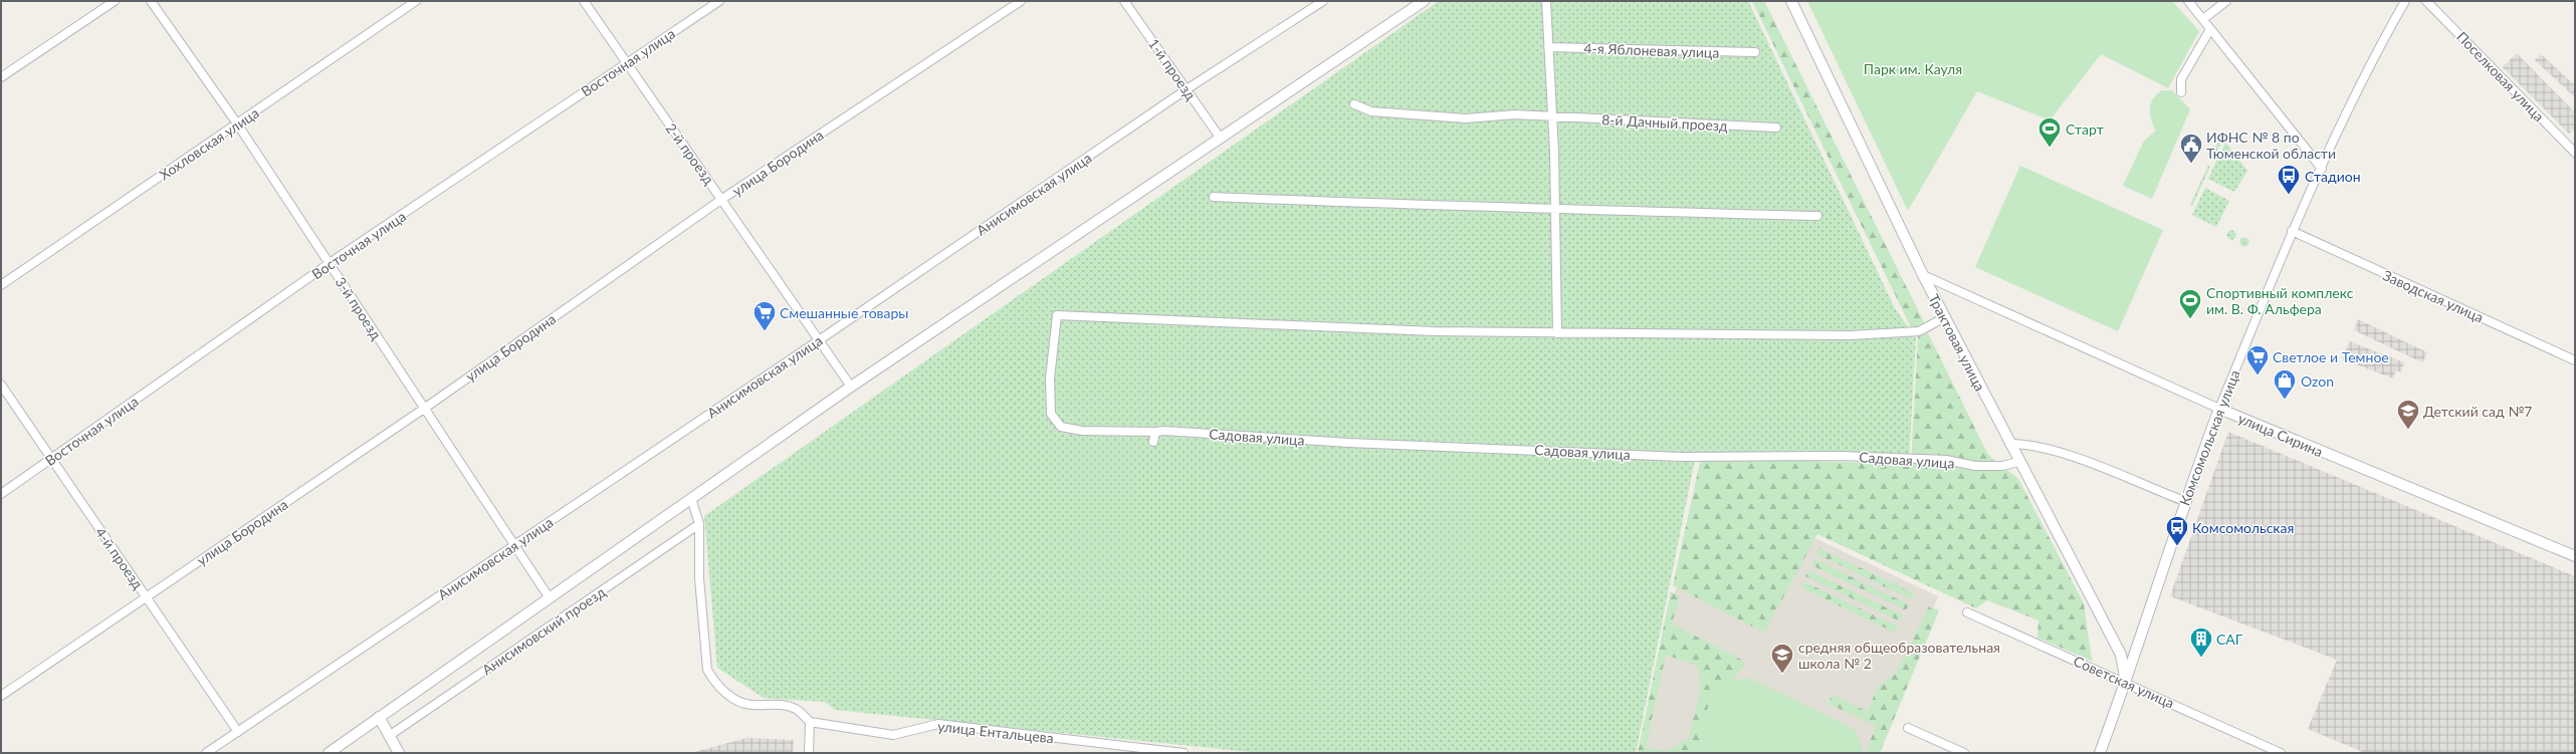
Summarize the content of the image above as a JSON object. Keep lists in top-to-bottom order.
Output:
{
  "streets": {
    "street": [
      "4-я Яблоневая улица",
      "Восточная улица",
      "1-й проезд",
      "Поселковая улица",
      "8-й Дачный проезд",
      "Хохловская улица",
      "2-й проезд",
      "улица Бородина",
      "Анисимовская улица",
      "Заводская улица",
      "3-й проезд",
      "Трактовая улица",
      "улица Сирина",
      "Садовая улица",
      "Комсомольская улица",
      "4-й проезд",
      "Анисимовский проезд",
      "Советская улица",
      "улица Ентальцева"
    ]
  },
  "crossings": [
    ["Восточная улица", "2-й проезд"],
    ["Восточная улица", "3-й проезд"],
    ["Восточная улица", "4-й проезд"],
    ["1-й проезд", "Анисимовская улица"],
    ["Хохловская улица", "3-й проезд"],
    ["2-й проезд", "улица Бородина"],
    ["2-й проезд", "Анисимовская улица"],
    ["улица Бородина", "3-й проезд"],
    ["улица Бородина", "4-й проезд"],
    ["Анисимовская улица", "3-й проезд"],
    ["Анисимовская улица", "4-й проезд"],
    ["Заводская улица", "Комсомольская улица"],
    ["Трактовая улица", "улица Сирина"],
    ["Трактовая улица", "Садовая улица"],
    ["Трактовая улица", "Комсомольская улица"],
    ["Трактовая улица", "Советская улица"],
    ["улица Сирина", "Комсомольская улица"],
    ["Комсомольская улица", "Советская улица"]
  ],
  "parks": ["Парк им. Кауля"],
  "places": {
    "sports": ["Старт", "Спортивный комплекс им. В. Ф. Альфера"],
    "public building": ["ИФНС № 8 по Тюменской области"],
    "bus stop": ["Стадион", "Комсомольская"],
    "supermarket": ["Смешанные товары", "Светлое и Темное"],
    "shop": ["Ozon"],
    "school or university": ["Детский сад №7", "средняя общеобразовательная школа № 2"],
    "building": ["САГ"]
  }
}
